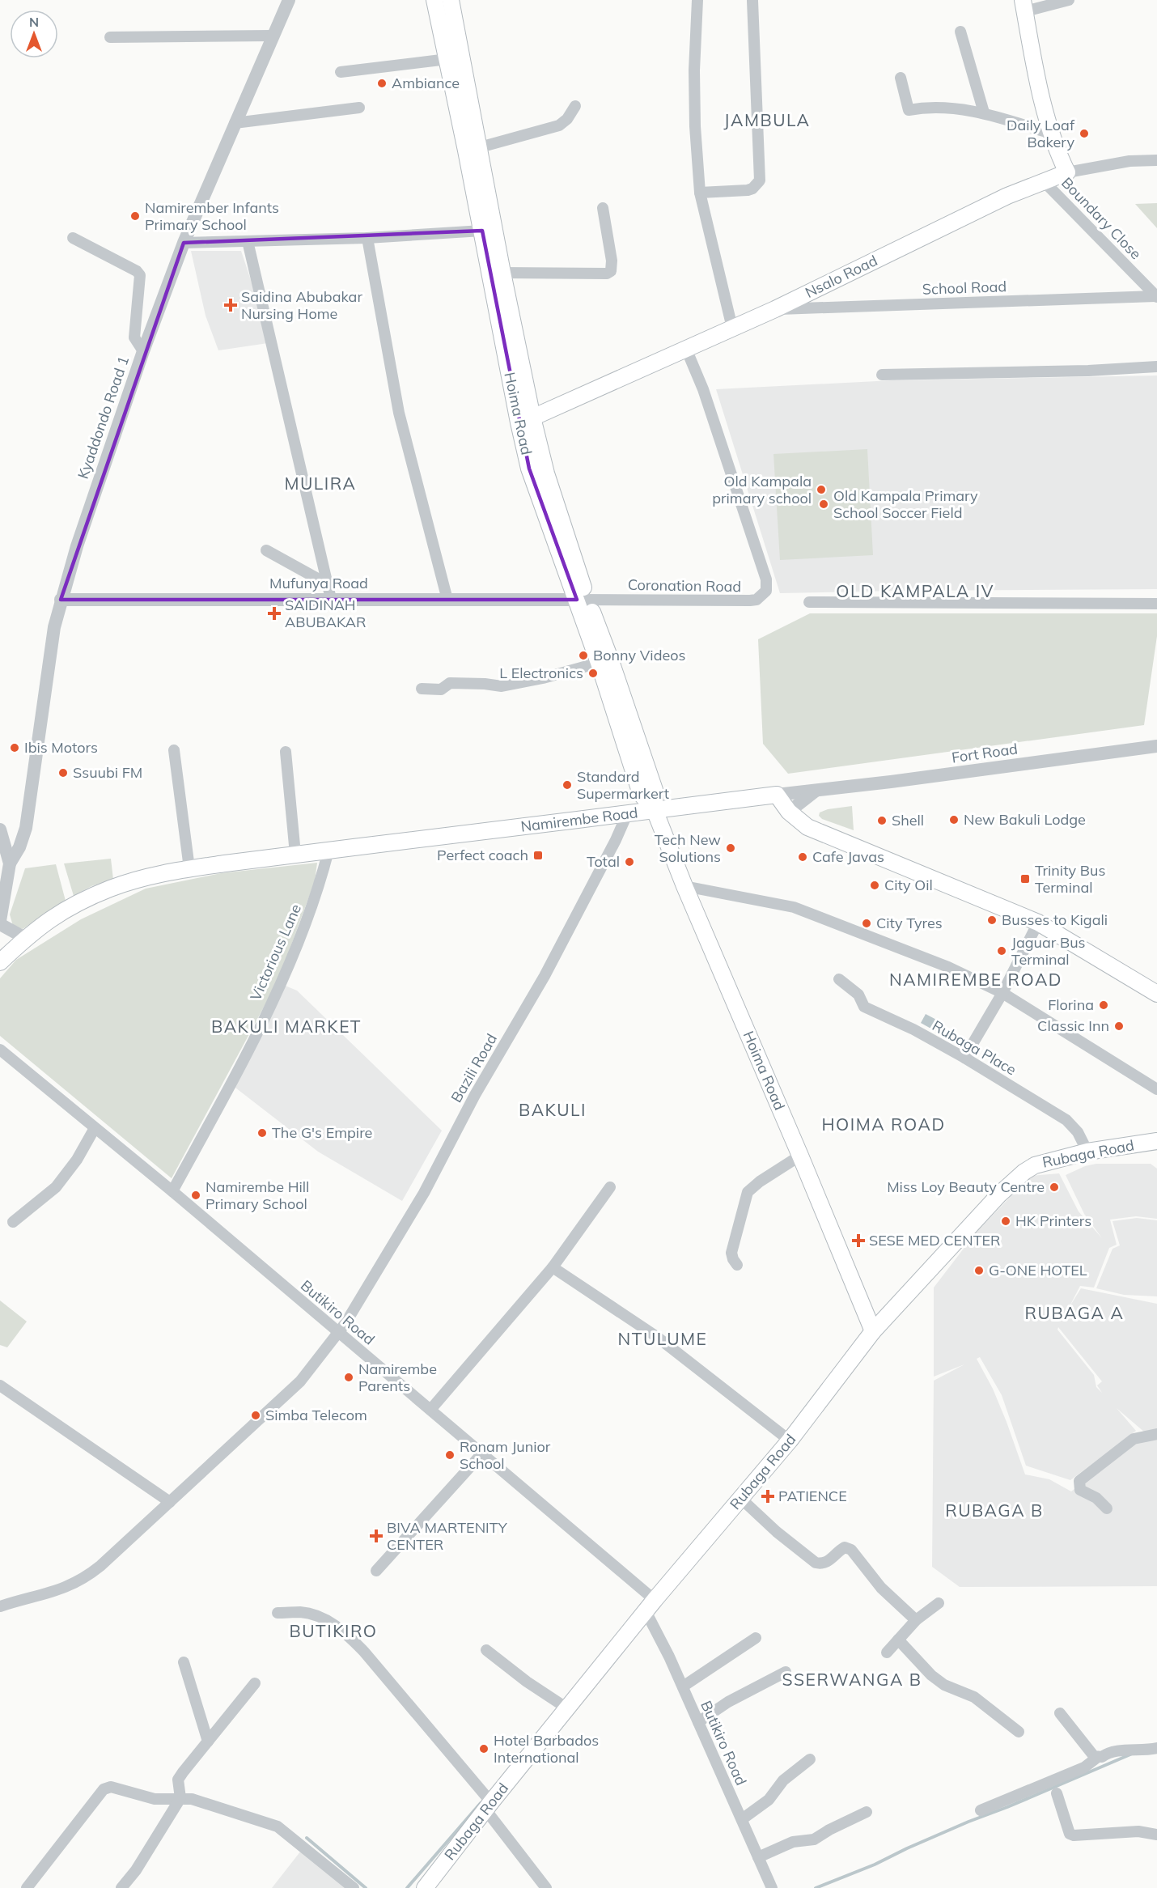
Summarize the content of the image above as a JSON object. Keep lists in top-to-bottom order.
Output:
{
  "streets": {
    "main road": [
      "Nsalo Road",
      "Hoima Road",
      "Namirembe Road",
      "Rubaga Road"
    ],
    "street": [
      "Boundary Close",
      "School Road",
      "Kyaddondo Road 1",
      "Mufunya Road",
      "Coronation Road",
      "Fort Road",
      "Victorious Lane",
      "Rubaga Place",
      "Bazili Road",
      "Butikiro Road"
    ]
  },
  "crossings": [
    ["Boundary Close", "Nsalo Road"],
    ["Boundary Close", "School Road"],
    ["Nsalo Road", "School Road"],
    ["Nsalo Road", "Hoima Road"],
    ["Nsalo Road", "Coronation Road"],
    ["Hoima Road", "Mufunya Road"],
    ["Hoima Road", "Coronation Road"],
    ["Hoima Road", "Namirembe Road"],
    ["Hoima Road", "Rubaga Road"],
    ["Kyaddondo Road 1", "Mufunya Road"],
    ["Mufunya Road", "Coronation Road"],
    ["Fort Road", "Namirembe Road"],
    ["Namirembe Road", "Victorious Lane"],
    ["Namirembe Road", "Bazili Road"],
    ["Victorious Lane", "Butikiro Road"],
    ["Rubaga Place", "Rubaga Road"],
    ["Bazili Road", "Butikiro Road"],
    ["Rubaga Road", "Butikiro Road"]
  ],
  "districts": [
    "JAMBULA",
    "MULIRA",
    "OLD KAMPALA IV",
    "NAMIREMBE ROAD",
    "BAKULI MARKET",
    "BAKULI",
    "HOIMA ROAD",
    "RUBAGA A",
    "NTULUME",
    "RUBAGA B",
    "BUTIKIRO",
    "SSERWANGA B"
  ],
  "places": {
    "other": [
      "Ambiance",
      "Daily Loaf Bakery",
      "Namirember Infants Primary School",
      "Old Kampala primary school",
      "Old Kampala Primary School Soccer Field",
      "Bonny Videos",
      "L Electronics",
      "Ibis Motors",
      "Ssuubi FM",
      "Standard Supermarkert",
      "New Bakuli Lodge",
      "Shell",
      "Tech New Solutions",
      "Cafe Javas",
      "Total",
      "City Oil",
      "Busses to Kigali",
      "City Tyres",
      "Jaguar Bus Terminal",
      "Florina",
      "Classic Inn",
      "The G's Empire",
      "Miss Loy Beauty Centre",
      "Namirembe Hill Primary School",
      "HK Printers",
      "G-ONE HOTEL",
      "Namirembe Parents",
      "Simba Telecom",
      "Ronam Junior School",
      "Hotel Barbados International"
    ],
    "health": [
      "Saidina Abubakar Nursing Home",
      "SAIDINAH ABUBAKAR",
      "SESE MED CENTER",
      "PATIENCE",
      "BIVA MARTENITY CENTER"
    ],
    "transit": ["Perfect coach", "Trinity Bus Terminal"]
  },
  "north": "top"
}
